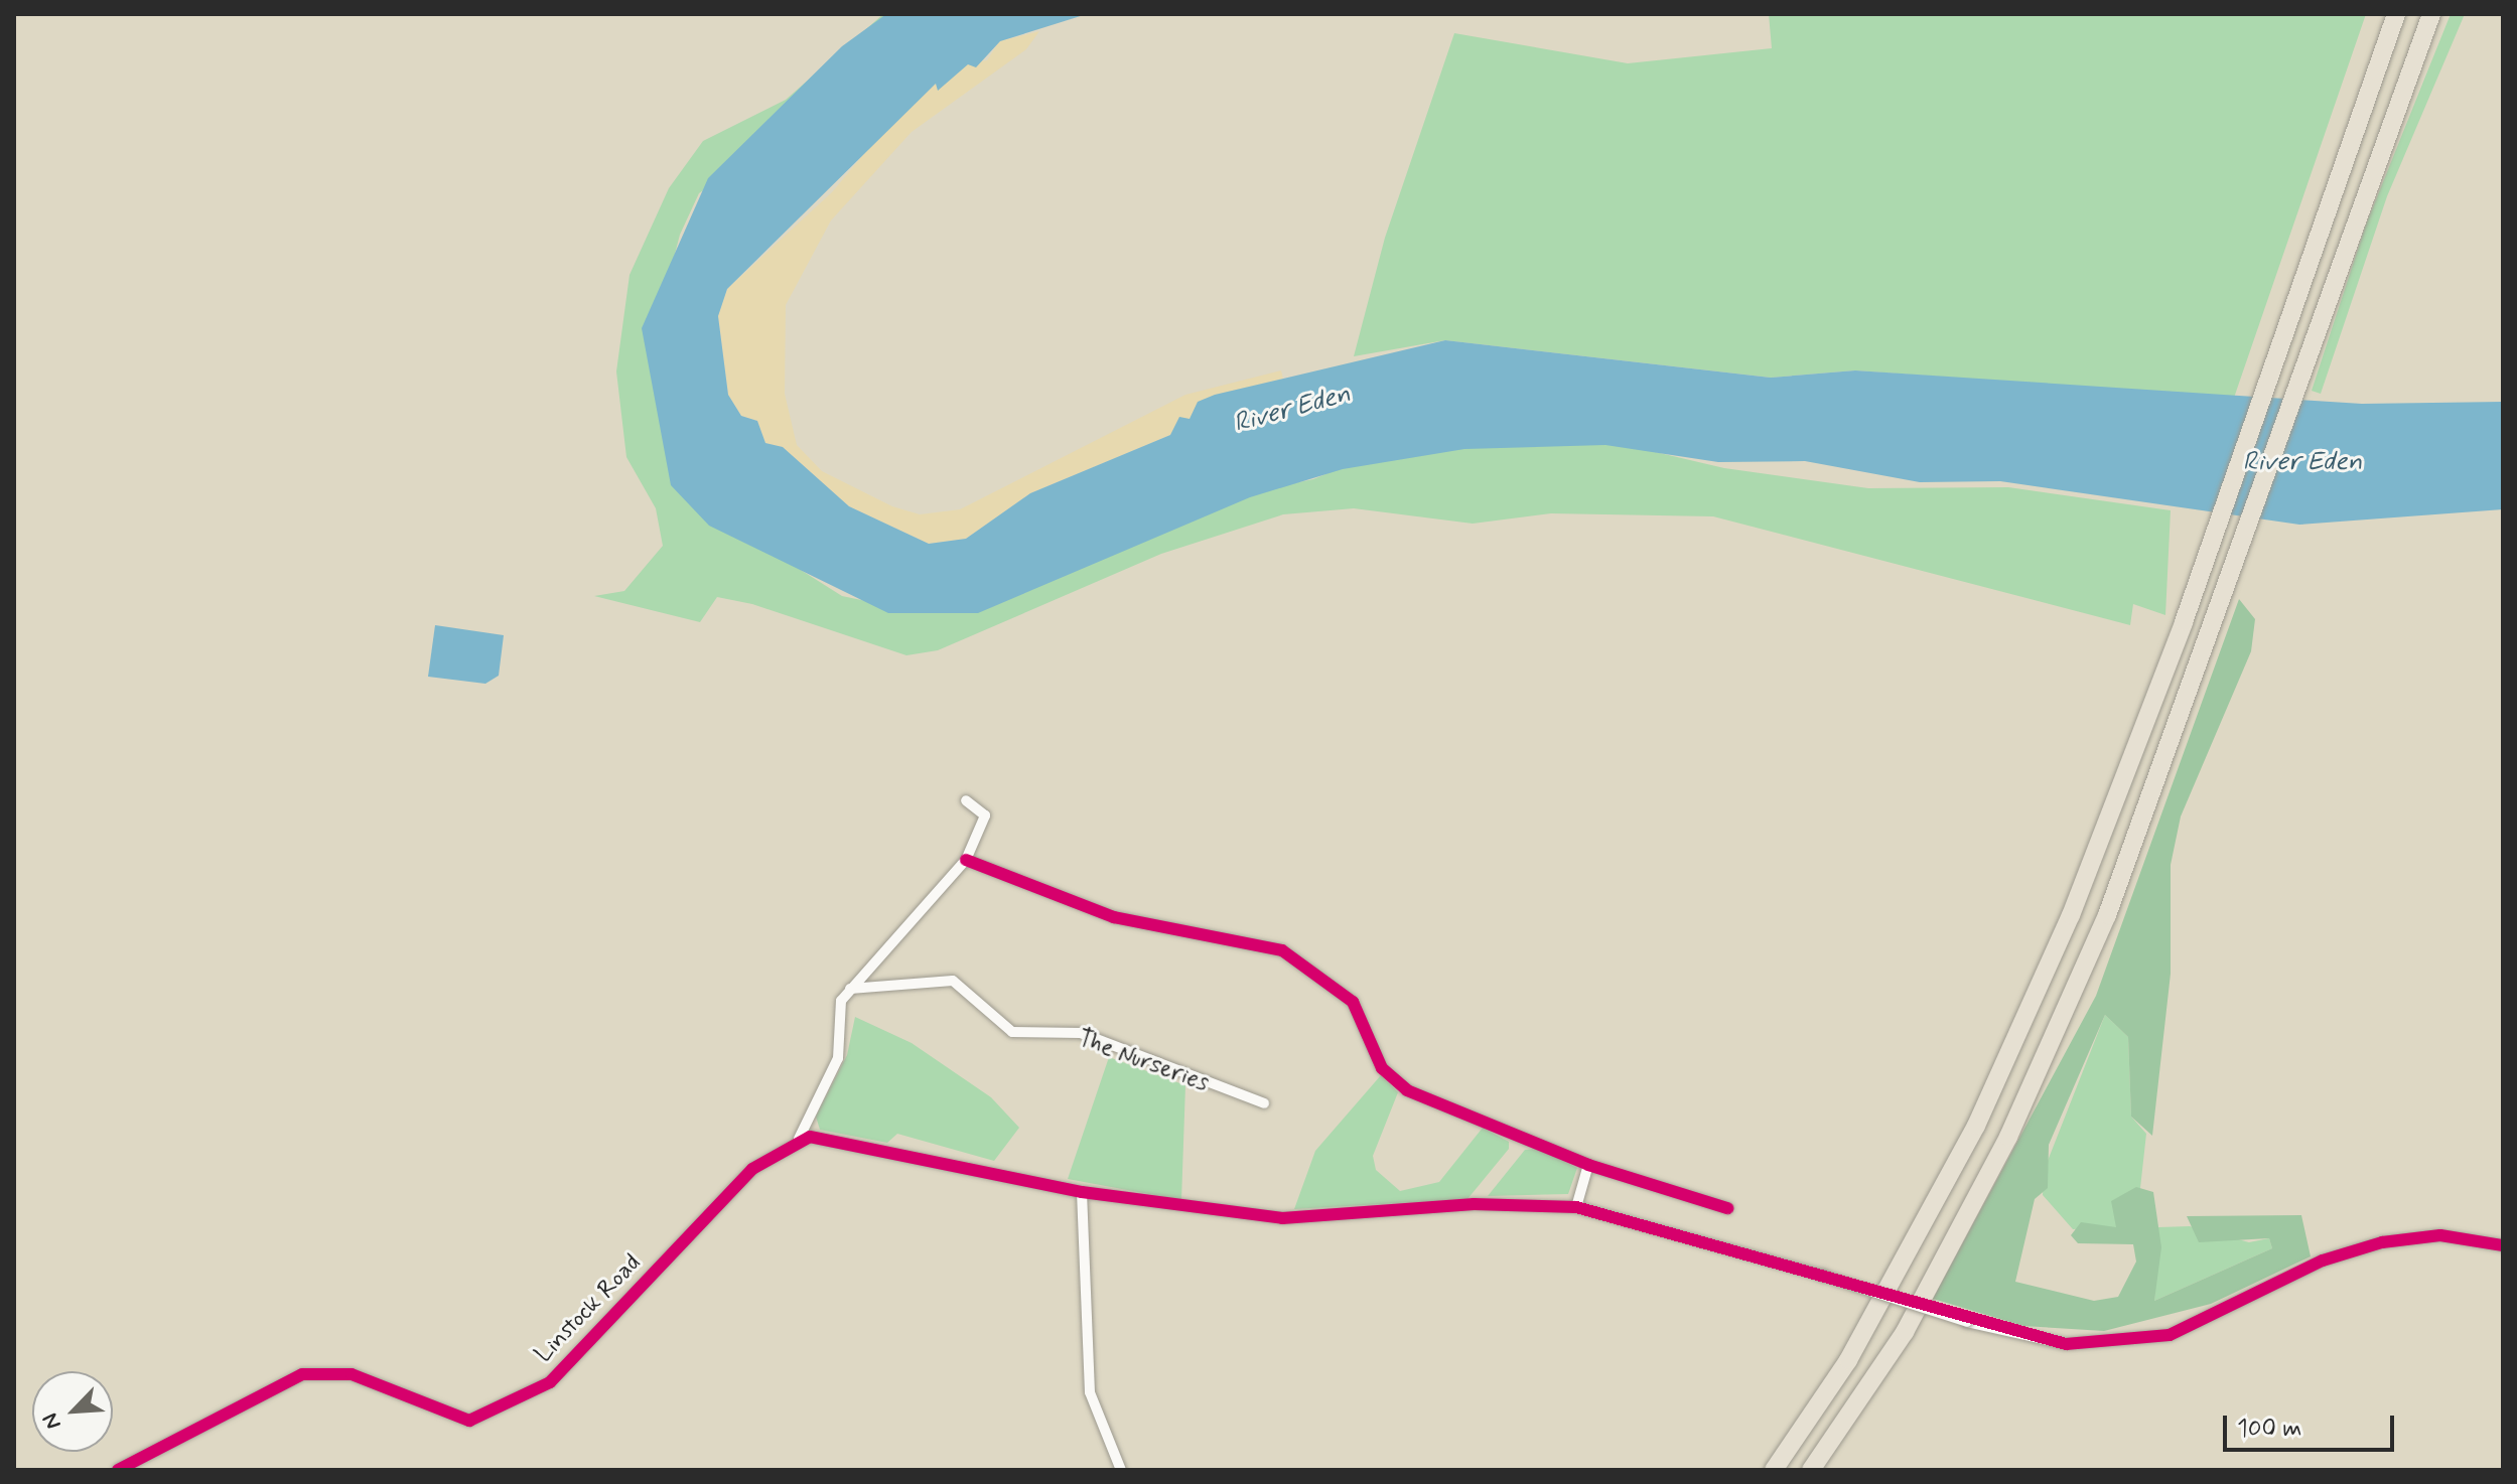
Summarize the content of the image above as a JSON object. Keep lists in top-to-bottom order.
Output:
{
  "streets": {
    "street": ["The Nurseries", "Linstock Road"]
  },
  "water": ["River Eden"],
  "scale_bar": "100 m",
  "north": "bottom left"
}
